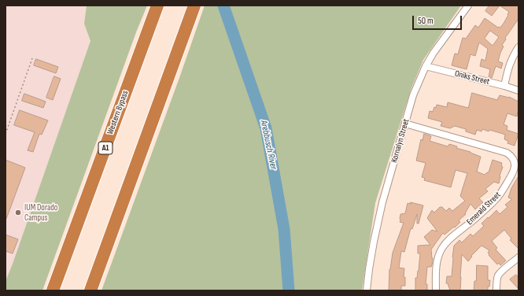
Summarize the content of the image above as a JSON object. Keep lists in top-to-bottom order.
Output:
{
  "streets": {
    "highway": ["Western Bypass", "A1"],
    "street": ["Oniks Street", "Kornalyn Street", "Emerald Street"]
  },
  "crossings": [
    ["Oniks Street", "Kornalyn Street"],
    ["Kornalyn Street", "Emerald Street"]
  ],
  "water": ["Arebbusch River"],
  "places": ["IUM Dorado Campus"],
  "scale_bar": "50 m"
}
